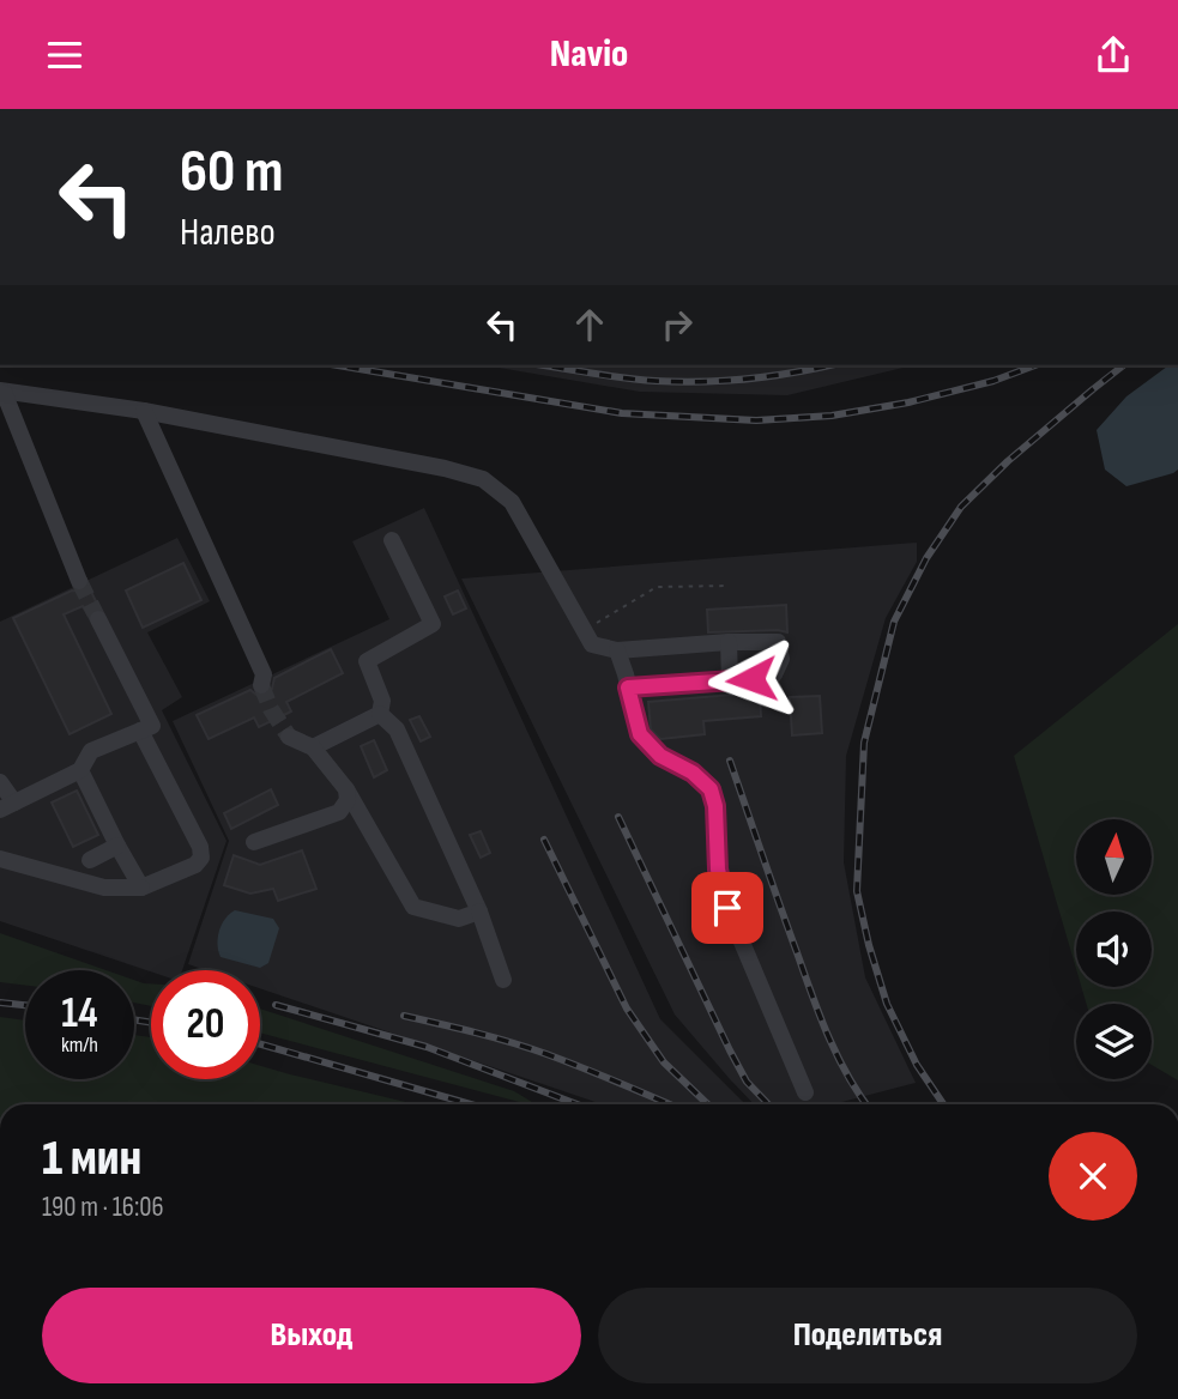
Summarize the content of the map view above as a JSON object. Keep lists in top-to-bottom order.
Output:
{
  "north": "top",
  "page": {
    "header": "Navio",
    "turn": ["60 m", "Налево"],
    "speed": "14 km/h",
    "limit": "20",
    "heading": ["1 мин", "190 m · 16:06"],
    "buttons": ["Выход", "Поделиться"]
  }
}
